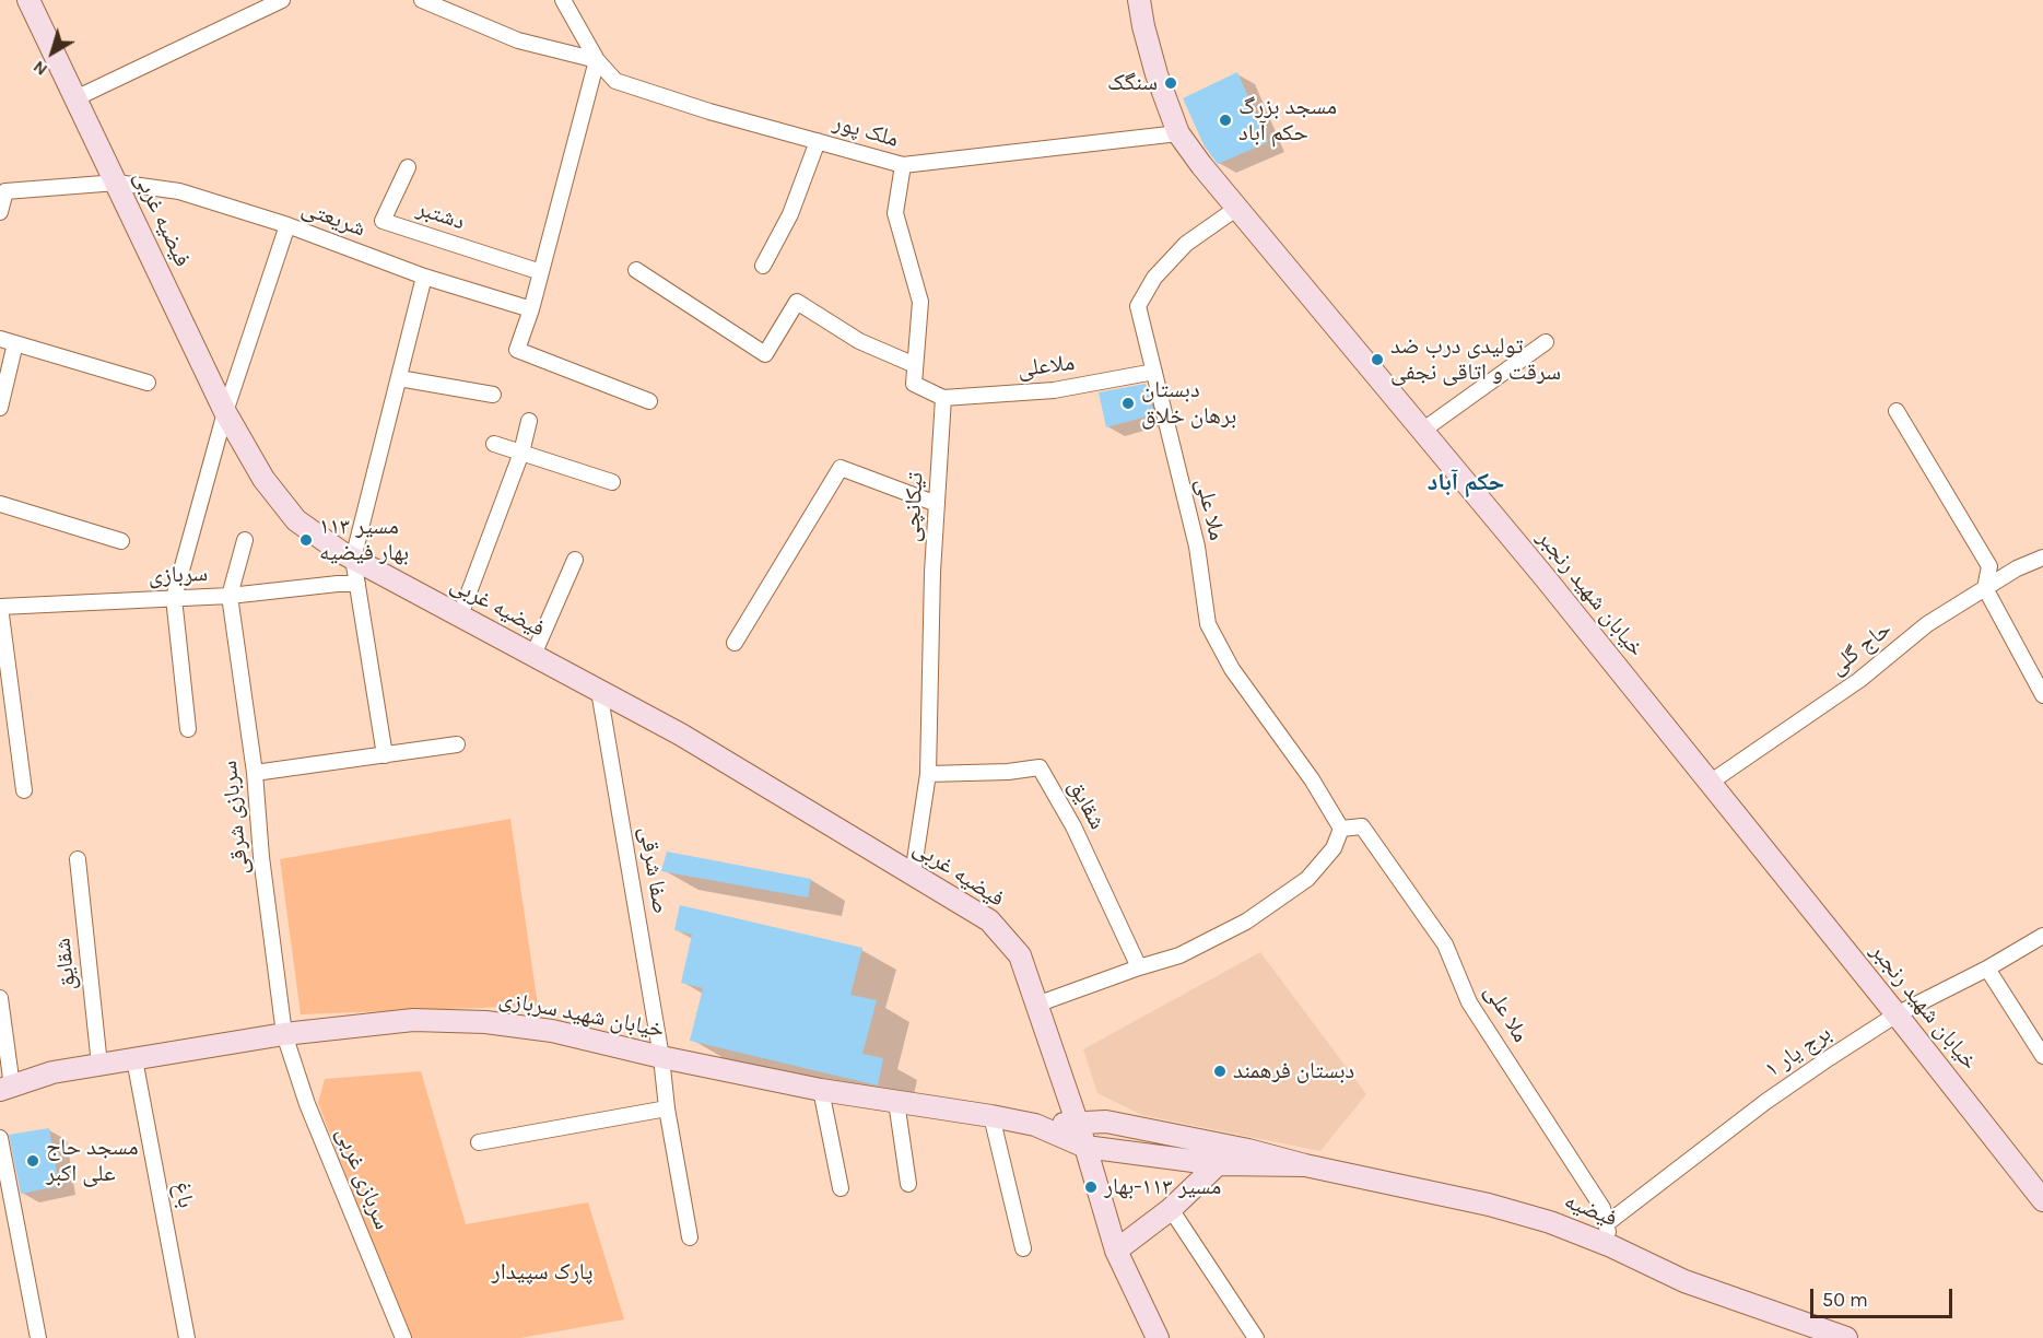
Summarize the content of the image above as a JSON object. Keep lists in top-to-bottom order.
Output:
{
  "streets": {
    "street": [
      "ملک پور",
      "دشتبر",
      "فیضیه غربی",
      "شریعتی",
      "ملاعلی",
      "تیکانچی",
      "ملا علی",
      "سربازی",
      "خیابان شهید رنجبر",
      "حاج گلی",
      "شقایق",
      "سربازی شرقی",
      "صفا شرقی",
      "خیابان شهید سربازی",
      "برج یار ۱",
      "سربازی غربی",
      "باغ",
      "فیضیه"
    ]
  },
  "crossings": [
    ["ملک پور", "خیابان شهید رنجبر"],
    ["فیضیه غربی", "شریعتی"],
    ["فیضیه غربی", "تیکانچی"],
    ["فیضیه غربی", "صفا شرقی"],
    ["فیضیه غربی", "فیضیه"],
    ["ملاعلی", "تیکانچی"],
    ["ملاعلی", "ملا علی"],
    ["تیکانچی", "شقایق"],
    ["ملا علی", "خیابان شهید رنجبر"],
    ["ملا علی", "برج یار ۱"],
    ["ملا علی", "فیضیه"],
    ["سربازی", "سربازی شرقی"],
    ["خیابان شهید رنجبر", "حاج گلی"],
    ["خیابان شهید رنجبر", "برج یار ۱"],
    ["شقایق", "خیابان شهید سربازی"],
    ["سربازی شرقی", "خیابان شهید سربازی"],
    ["سربازی شرقی", "سربازی غربی"],
    ["صفا شرقی", "خیابان شهید سربازی"],
    ["خیابان شهید سربازی", "سربازی غربی"],
    ["خیابان شهید سربازی", "باغ"],
    ["خیابان شهید سربازی", "فیضیه"]
  ],
  "districts": ["حکم آباد"],
  "parks": ["پارک سپیدار"],
  "places": [
    "سنگک",
    "مسجد بزرگ حکم آباد",
    "تولیدی درب ضد سرقت و اتاقی نجفی",
    "دبستان برهان خلاق",
    "مسیر ۱۱۳ بهار فیضیه",
    "دبستان فرهمند",
    "مسجد حاج علی اکبر",
    "مسیر ۱۱۳-بهار"
  ],
  "scale_bar": "50 m",
  "north": "bottom left"
}
